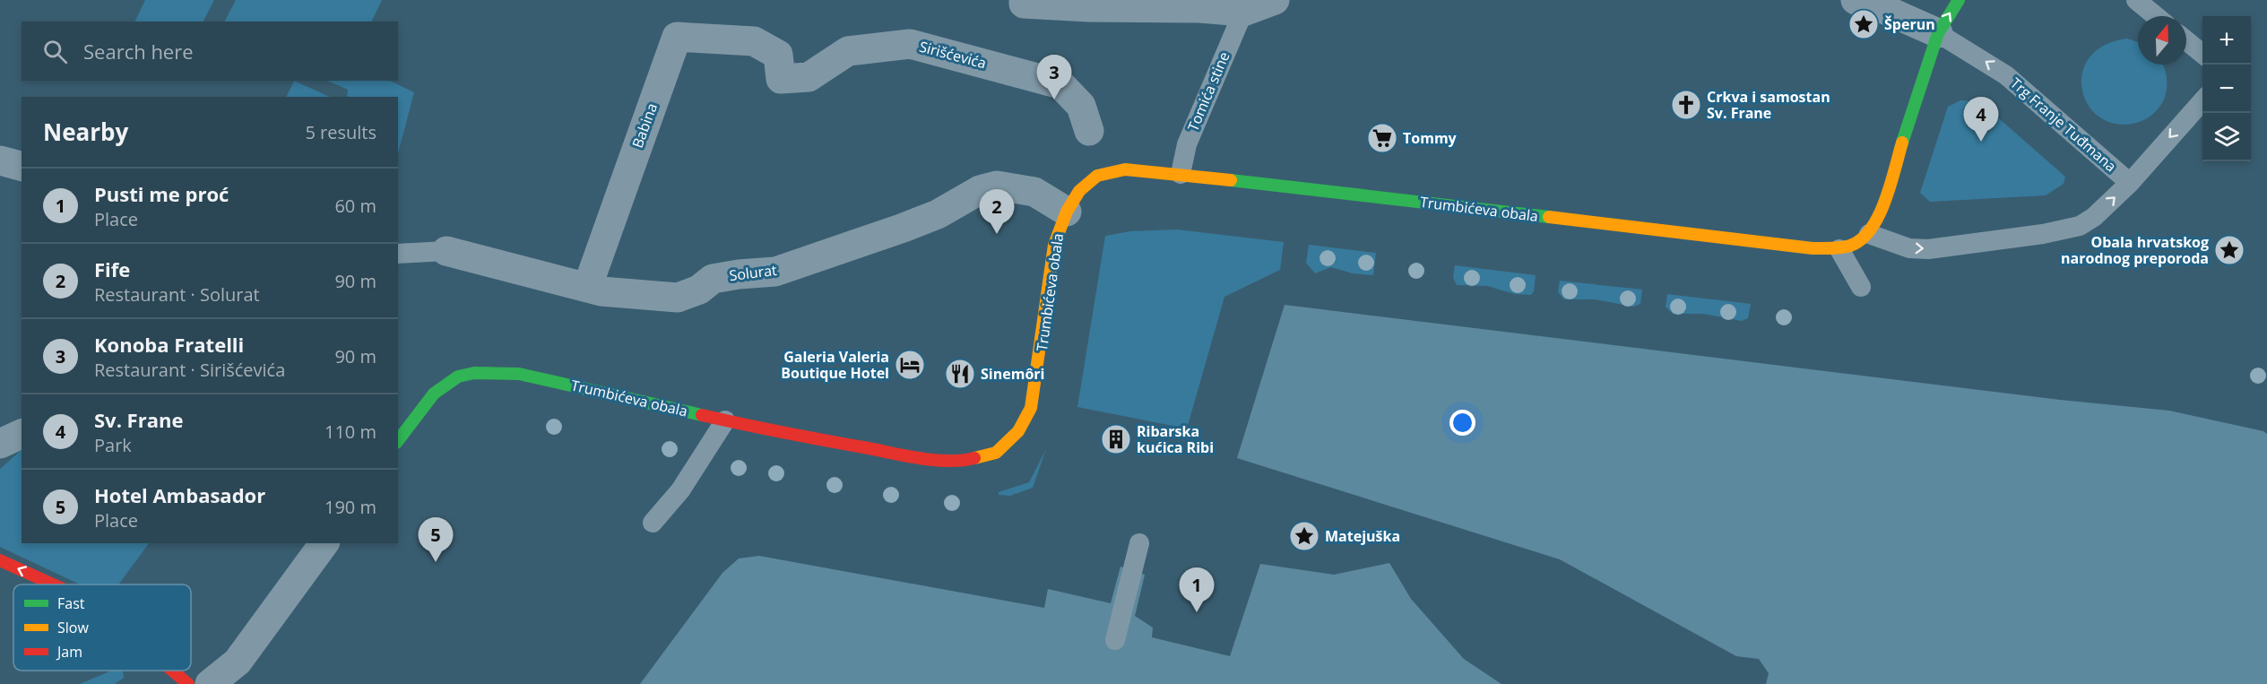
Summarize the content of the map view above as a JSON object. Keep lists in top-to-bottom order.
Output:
{
  "streets": {
    "street": [
      "Sirišćevića",
      "Babina",
      "Trumbićeva obala",
      "Solurat"
    ],
    "lane": ["Tomića stine", "Trg Franje Tuđmana"]
  },
  "crossings": [
    ["Sirišćevića", "Babina"],
    ["Tomića stine", "Trumbićeva obala"],
    ["Trg Franje Tuđmana", "Trumbićeva obala"],
    ["Babina", "Solurat"],
    ["Trumbićeva obala", "Solurat"]
  ],
  "places": {
    "place": ["Šperun", "Obala hrvatskog narodnog preporoda", "Matejuška"],
    "church": ["Crkva i samostan Sv. Frane"],
    "supermarket": ["Tommy"],
    "hotel": ["Galeria Valeria Boutique Hotel"],
    "restaurant": ["Sinemôri"],
    "building": ["Ribarska kućica Ribi"]
  },
  "legend": ["Fast", "Slow", "Jam"],
  "north": "top",
  "page": {
    "map_buttons": ["+", "−"],
    "search": "Search here",
    "pins": [
      "3",
      "4",
      "2",
      "5",
      "1"
    ],
    "heading": ["Nearby", "5 results"],
    "list": [
      {
        "mark": "1",
        "name": "Pusti me proć",
        "note": "Place",
        "value": "60 m"
      },
      {
        "mark": "2",
        "name": "Fife",
        "note": "Restaurant · Solurat",
        "value": "90 m"
      },
      {
        "mark": "3",
        "name": "Konoba Fratelli",
        "note": "Restaurant · Sirišćevića",
        "value": "90 m"
      },
      {
        "mark": "4",
        "name": "Sv. Frane",
        "note": "Park",
        "value": "110 m"
      },
      {
        "mark": "5",
        "name": "Hotel Ambasador",
        "note": "Place",
        "value": "190 m"
      }
    ]
  }
}
